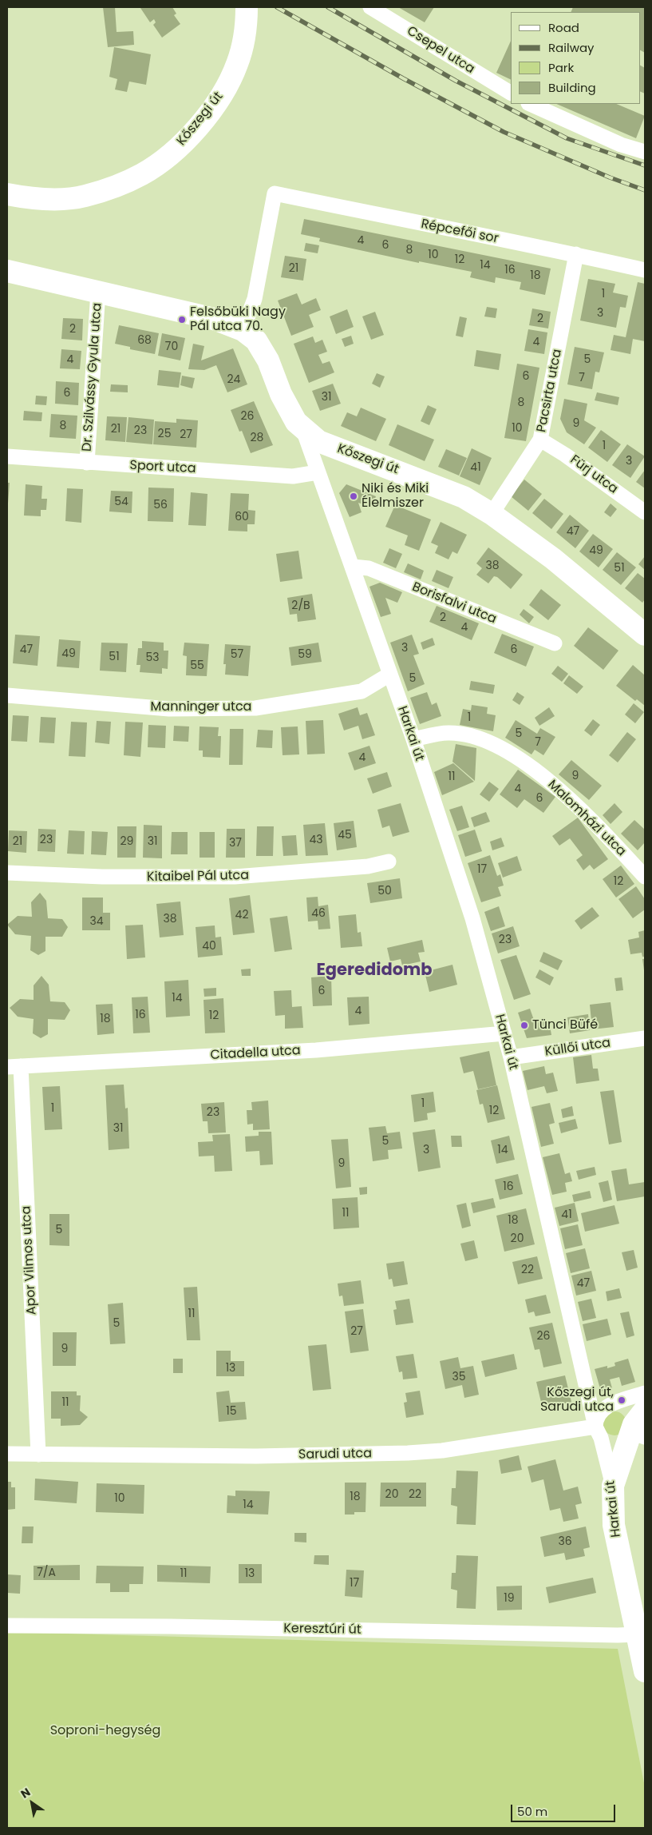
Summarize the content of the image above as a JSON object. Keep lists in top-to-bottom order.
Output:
{
  "streets": {
    "main road": ["Kőszegi út", "Harkai út"],
    "street": [
      "Csepel utca",
      "Répcefői sor",
      "Dr. Szilvássy Gyula utca",
      "Pacsirta utca",
      "Sport utca",
      "Fürj utca",
      "Borisfalvi utca",
      "Manninger utca",
      "Malomházi utca",
      "Kitaibel Pál utca",
      "Küllői utca",
      "Citadella utca",
      "Apor Vilmos utca",
      "Sarudi utca",
      "Keresztúri út"
    ]
  },
  "crossings": [
    ["Kőszegi út", "Répcefői sor"],
    ["Kőszegi út", "Dr. Szilvássy Gyula utca"],
    ["Kőszegi út", "Pacsirta utca"],
    ["Kőszegi út", "Harkai út"],
    ["Répcefői sor", "Pacsirta utca"],
    ["Dr. Szilvássy Gyula utca", "Sport utca"],
    ["Pacsirta utca", "Fürj utca"],
    ["Sport utca", "Harkai út"],
    ["Borisfalvi utca", "Harkai út"],
    ["Manninger utca", "Harkai út"],
    ["Harkai út", "Malomházi utca"],
    ["Harkai út", "Küllői utca"],
    ["Harkai út", "Citadella utca"],
    ["Harkai út", "Sarudi utca"],
    ["Harkai út", "Keresztúri út"],
    ["Citadella utca", "Apor Vilmos utca"],
    ["Apor Vilmos utca", "Sarudi utca"]
  ],
  "districts": ["Egeredidomb"],
  "parks": ["Soproni-hegység"],
  "places": [
    "Felsőbüki Nagy Pál utca 70.",
    "Niki és Miki Élelmiszer",
    "Tünci Büfé",
    "Kőszegi út, Sarudi utca"
  ],
  "house_numbers": [
    "4",
    "6",
    "8",
    "10",
    "12",
    "14",
    "21",
    "16",
    "18",
    "1",
    "3",
    "2",
    "2",
    "68",
    "4",
    "70",
    "4",
    "5",
    "6",
    "7",
    "24",
    "6",
    "31",
    "8",
    "26",
    "9",
    "8",
    "10",
    "21",
    "23",
    "25",
    "27",
    "28",
    "1",
    "3",
    "41",
    "54",
    "56",
    "60",
    "47",
    "49",
    "38",
    "51",
    "2/B",
    "2",
    "4",
    "3",
    "47",
    "6",
    "49",
    "57",
    "59",
    "51",
    "53",
    "55",
    "5",
    "1",
    "5",
    "7",
    "4",
    "9",
    "11",
    "4",
    "6",
    "45",
    "23",
    "43",
    "21",
    "29",
    "31",
    "37",
    "17",
    "12",
    "50",
    "46",
    "42",
    "38",
    "34",
    "23",
    "40",
    "6",
    "14",
    "4",
    "16",
    "12",
    "18",
    "1",
    "1",
    "12",
    "23",
    "31",
    "5",
    "3",
    "14",
    "9",
    "16",
    "11",
    "41",
    "18",
    "5",
    "20",
    "22",
    "47",
    "11",
    "5",
    "27",
    "26",
    "9",
    "13",
    "35",
    "11",
    "15",
    "20",
    "22",
    "18",
    "10",
    "14",
    "36",
    "7/A",
    "11",
    "13",
    "17",
    "19"
  ],
  "legend": [
    "Road",
    "Railway",
    "Park",
    "Building"
  ],
  "scale_bar": "50 m",
  "north": "top left"
}
